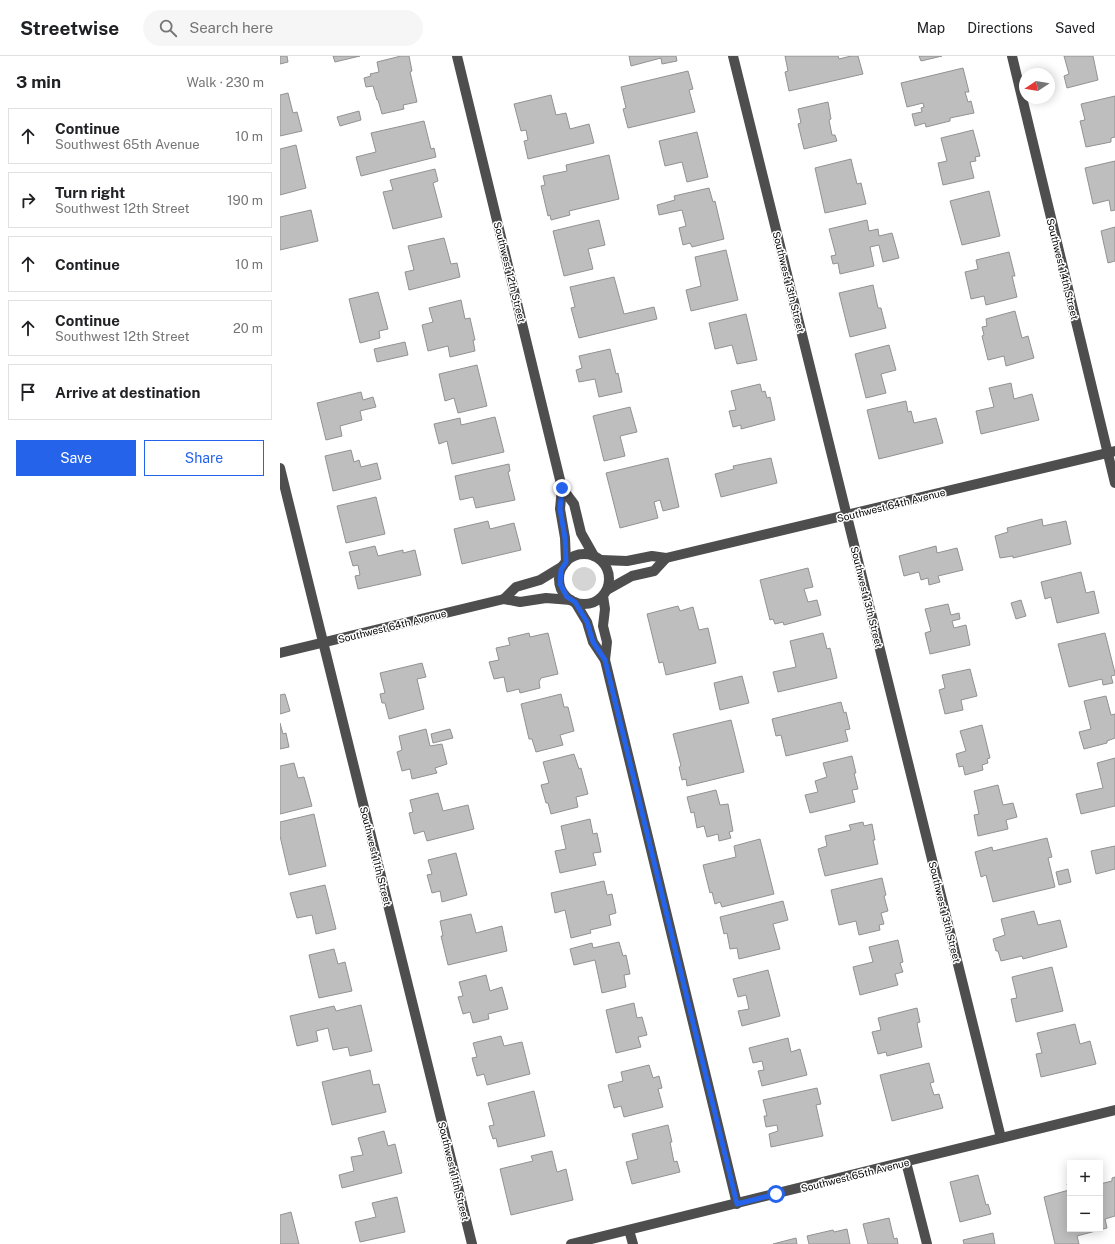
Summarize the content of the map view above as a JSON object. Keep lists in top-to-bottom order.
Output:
{
  "streets": {
    "street": [
      "Southwest 14th Street",
      "Southwest 12th Street",
      "Southwest 13th Street",
      "Southwest 64th Avenue",
      "Southwest 11th Street",
      "Southwest 65th Avenue"
    ]
  },
  "crossings": [
    ["Southwest 14th Street", "Southwest 64th Avenue"],
    ["Southwest 12th Street", "Southwest 64th Avenue"],
    ["Southwest 13th Street", "Southwest 64th Avenue"],
    ["Southwest 13th Street", "Southwest 65th Avenue"],
    ["Southwest 64th Avenue", "Southwest 11th Street"]
  ],
  "north": "left",
  "page": {
    "header": "Streetwise",
    "search": "Search here",
    "nav": ["Map", "Directions", "Saved"],
    "heading": ["3 min", "Walk · 230 m"],
    "list": [
      ["Continue", "Southwest 65th Avenue", "10 m"],
      ["Turn right", "Southwest 12th Street", "190 m"],
      ["Continue", "10 m"],
      ["Continue", "Southwest 12th Street", "20 m"],
      "Arrive at destination"
    ],
    "buttons": ["Save", "Share"],
    "map_buttons": ["+", "−"]
  }
}
